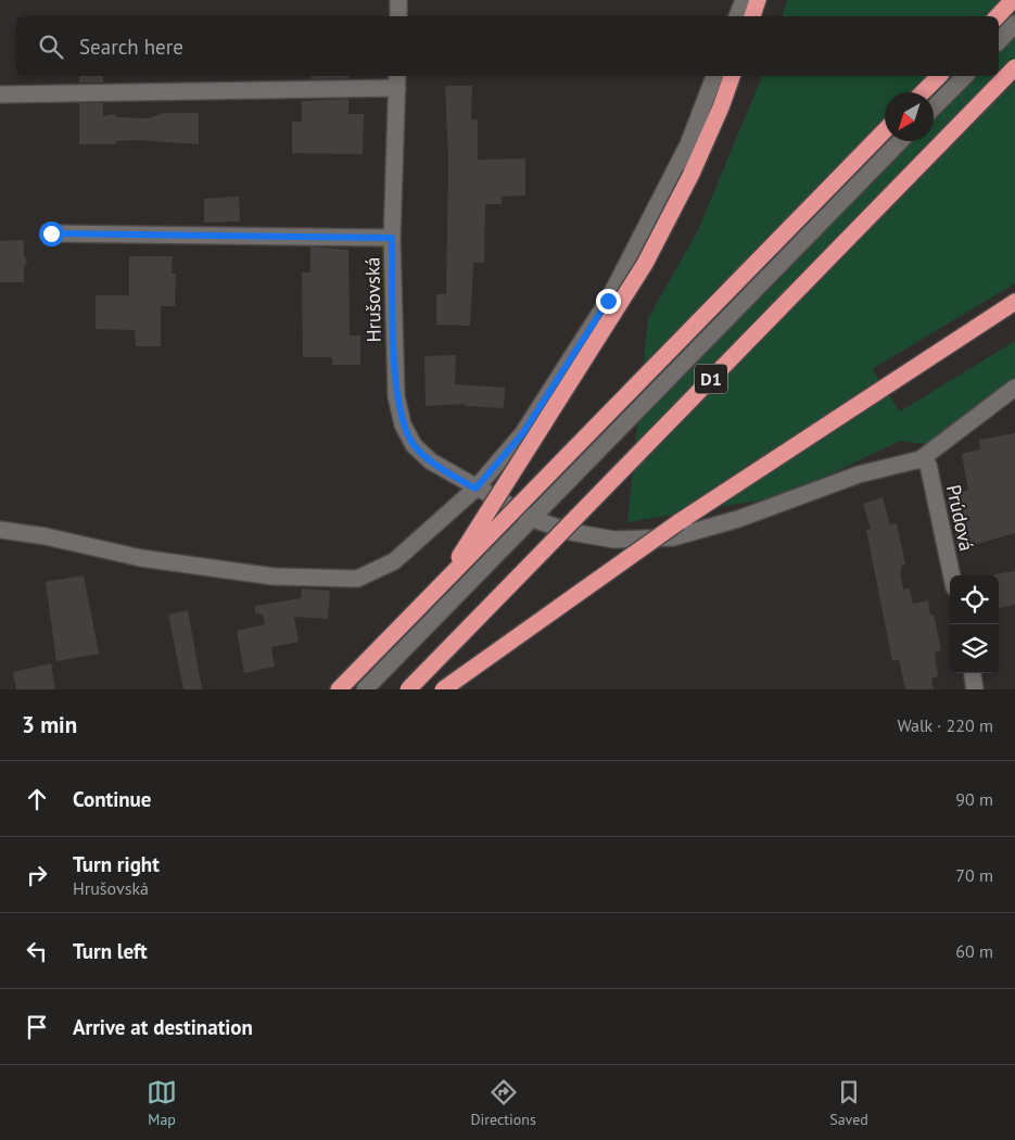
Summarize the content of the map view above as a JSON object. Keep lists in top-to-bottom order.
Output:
{
  "streets": {
    "highway": ["D1"],
    "street": ["Hrušovská", "Prúdová"]
  },
  "crossings": [
    ["Hrušovská", "Prúdová"]
  ],
  "north": "bottom left",
  "page": {
    "search": "Search here",
    "heading": ["3 min", "Walk · 220 m"],
    "list": [
      ["Continue", "90 m"],
      ["Turn right", "Hrušovská", "70 m"],
      ["Turn left", "60 m"],
      "Arrive at destination"
    ],
    "nav": ["Map", "Directions", "Saved"]
  }
}
